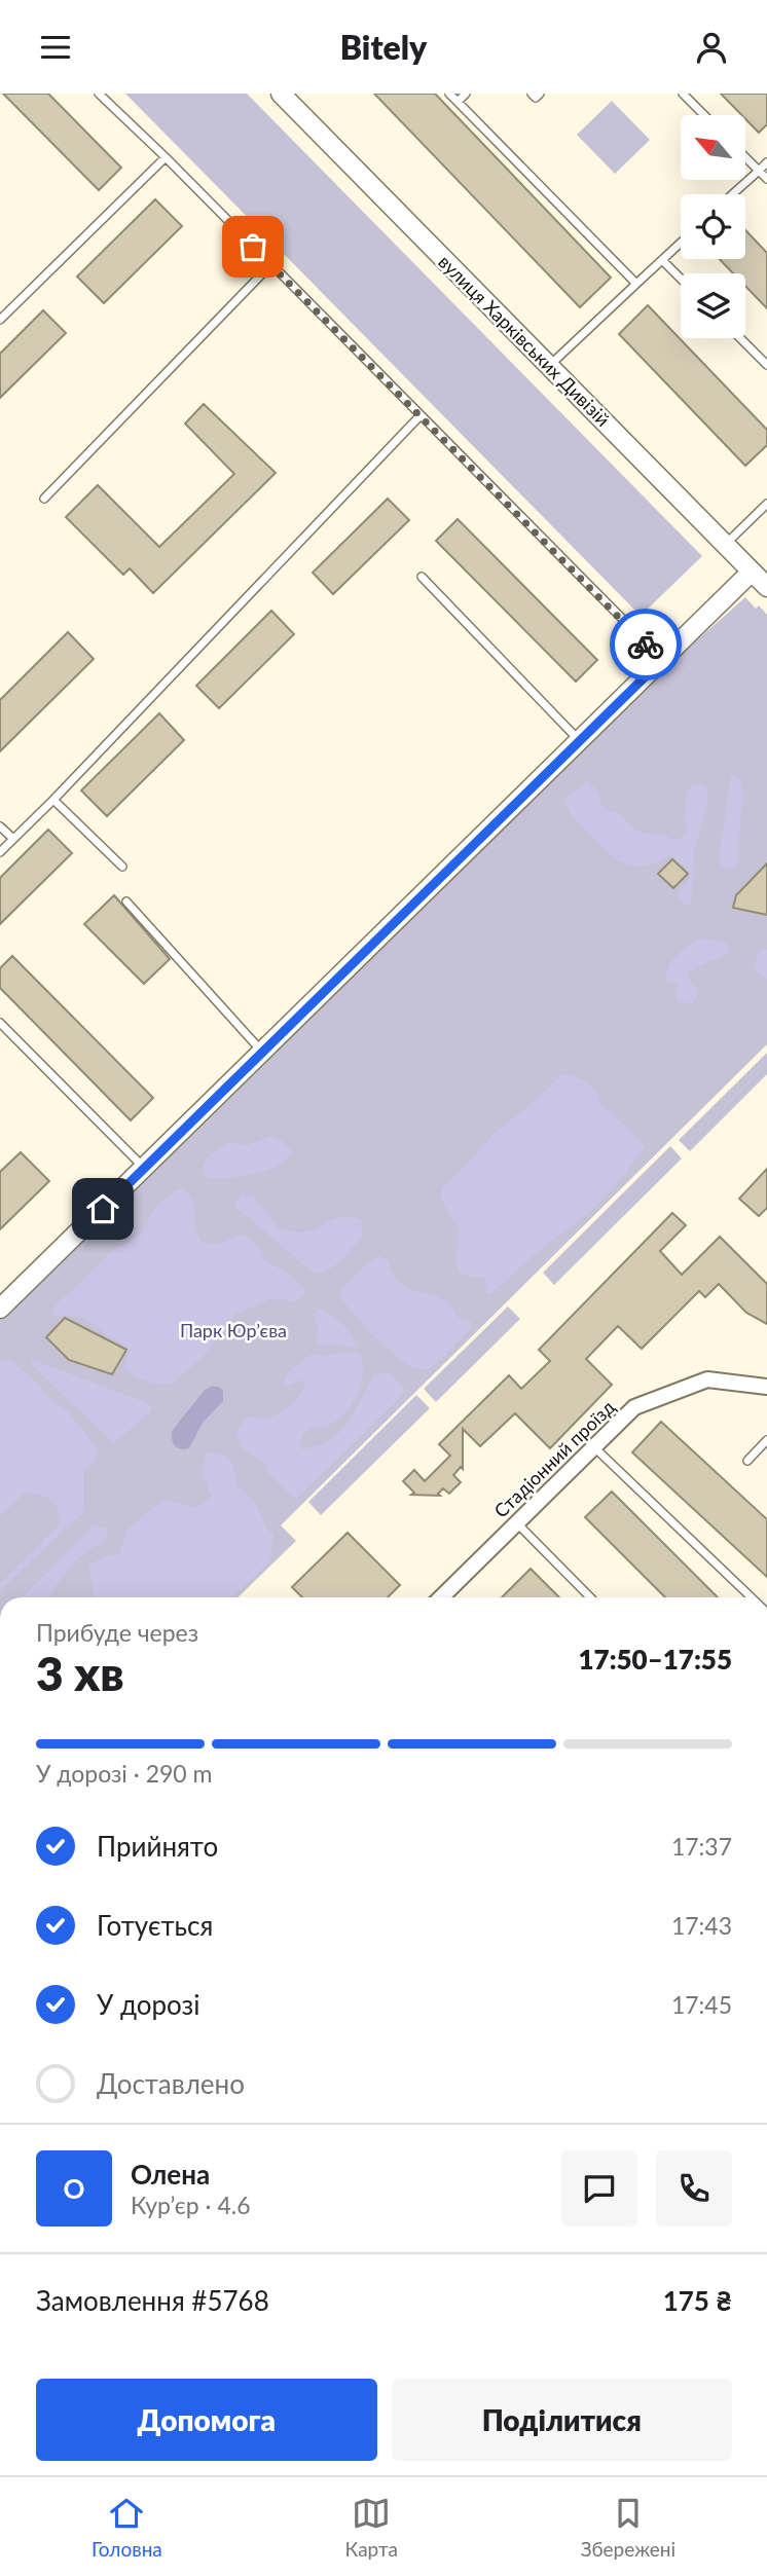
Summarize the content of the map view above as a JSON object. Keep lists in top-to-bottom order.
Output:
{
  "streets": {
    "street": ["вулиця Харківських Дивізій", "Стадіонний проїзд"]
  },
  "parks": ["Парк Юр’єва"],
  "north": "top left",
  "page": {
    "header": "Bitely",
    "heading": ["3 хв", "Прибуде через", "17:50–17:55"],
    "panel": [
      "Олена",
      "Кур’єр · 4.6",
      "Замовлення #5768",
      "175 ₴"
    ],
    "bar": "У дорозі · 290 m",
    "list": [
      ["Прийнято", "17:37"],
      ["Готується", "17:43"],
      ["У дорозі", "17:45"],
      "Доставлено"
    ],
    "round": "О",
    "buttons": ["Допомога", "Поділитися"],
    "tabs": ["Головна", "Карта", "Збережені"]
  }
}
